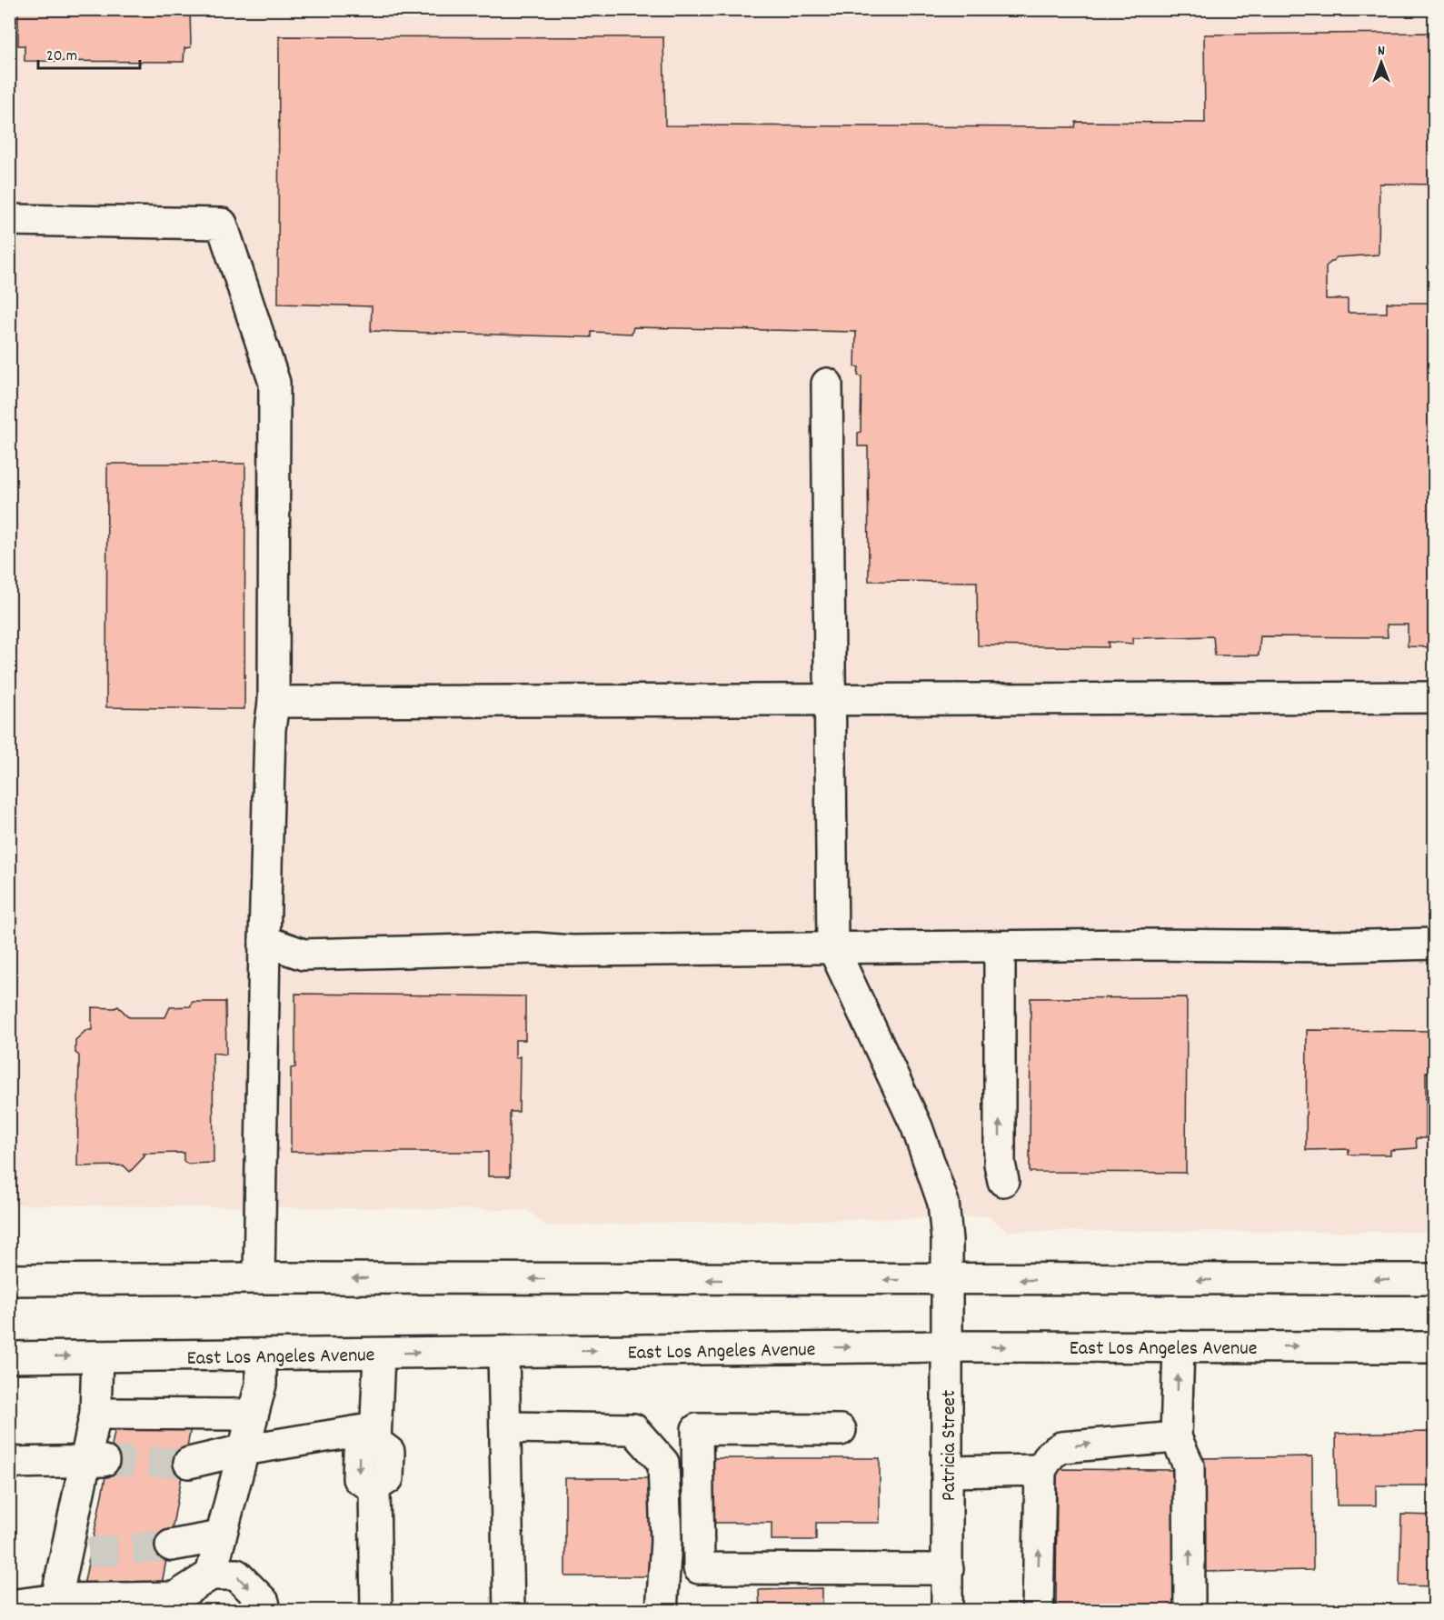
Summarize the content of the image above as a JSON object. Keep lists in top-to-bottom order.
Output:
{
  "streets": {
    "main road": ["East Los Angeles Avenue", "Patricia Street"]
  },
  "crossings": [
    ["East Los Angeles Avenue", "Patricia Street"]
  ],
  "scale_bar": "20 m",
  "north": "top"
}
